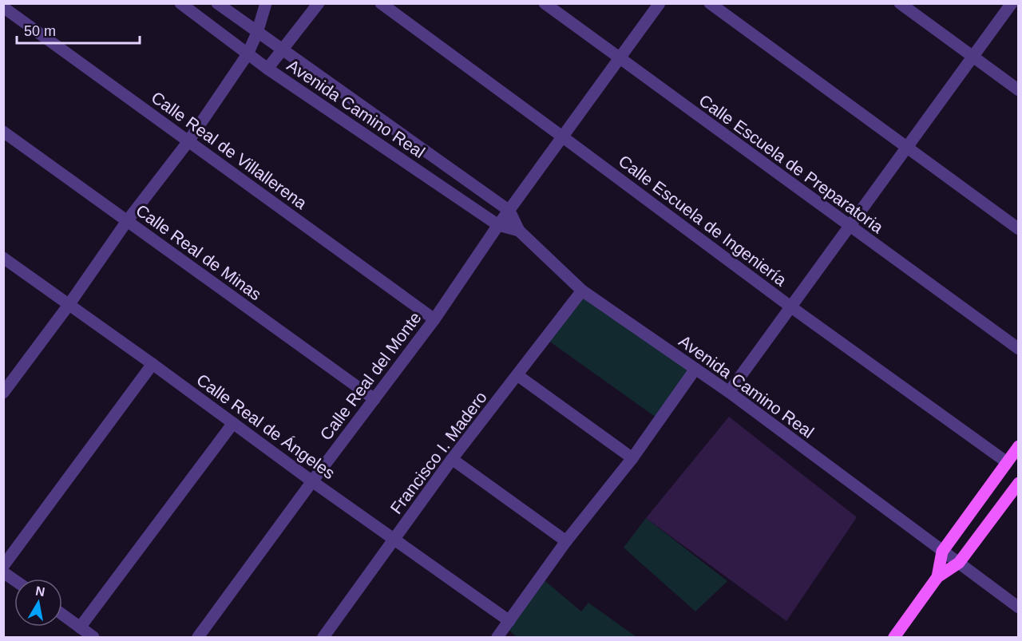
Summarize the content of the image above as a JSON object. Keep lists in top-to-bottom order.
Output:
{
  "streets": {
    "street": [
      "Avenida Camino Real",
      "Calle Real de Villallerena",
      "Calle Escuela de Preparatoria",
      "Calle Escuela de Ingeniería",
      "Calle Real de Minas",
      "Calle Real del Monte",
      "Calle Real de Ángeles",
      "Francisco I. Madero"
    ]
  },
  "crossings": [
    ["Avenida Camino Real", "Calle Real del Monte"],
    ["Avenida Camino Real", "Francisco I. Madero"],
    ["Calle Real de Villallerena", "Calle Real del Monte"],
    ["Calle Escuela de Preparatoria", "Calle Real del Monte"],
    ["Calle Escuela de Ingeniería", "Calle Real del Monte"],
    ["Calle Real de Minas", "Calle Real del Monte"],
    ["Calle Real del Monte", "Calle Real de Ángeles"],
    ["Calle Real de Ángeles", "Francisco I. Madero"]
  ],
  "scale_bar": "50 m",
  "north": "top"
}
